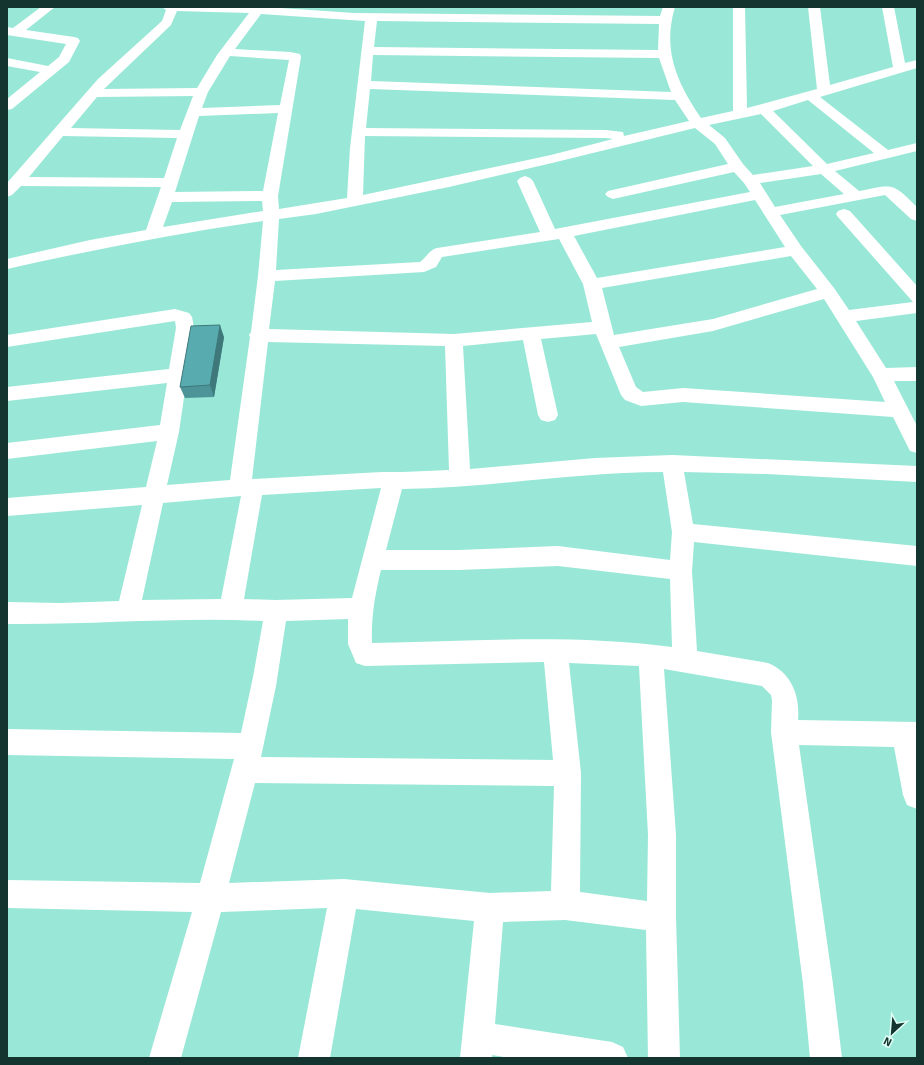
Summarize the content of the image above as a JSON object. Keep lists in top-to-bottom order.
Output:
{
  "north": "bottom left"
}
